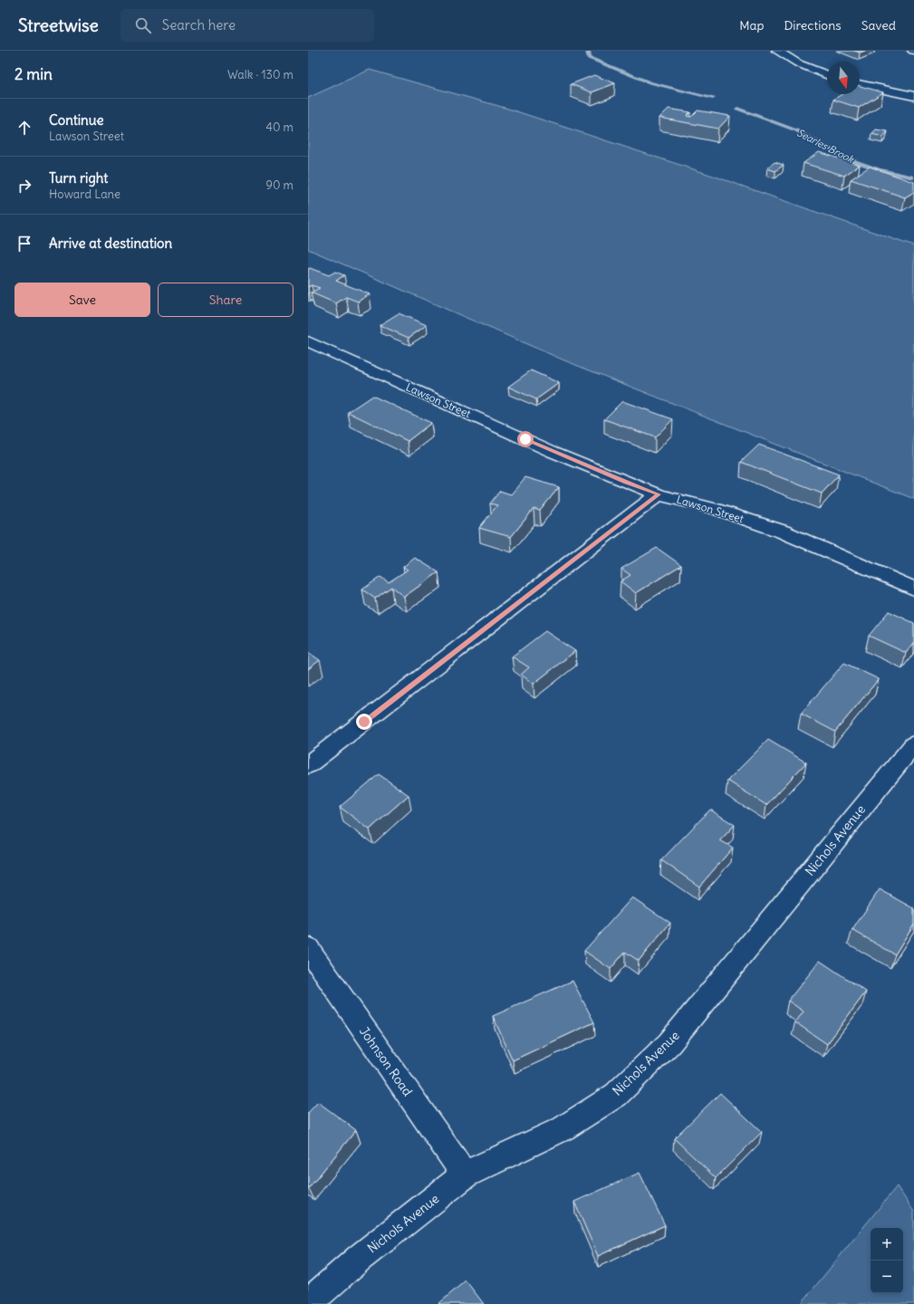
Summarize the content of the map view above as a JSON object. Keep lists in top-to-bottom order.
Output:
{
  "streets": {
    "street": ["Lawson Street", "Nichols Avenue", "Johnson Road"]
  },
  "crossings": [
    ["Nichols Avenue", "Johnson Road"]
  ],
  "water": ["Searles Brook"],
  "north": "bottom",
  "page": {
    "header": "Streetwise",
    "search": "Search here",
    "nav": ["Map", "Directions", "Saved"],
    "heading": ["2 min", "Walk · 130 m"],
    "list": [
      ["Continue", "Lawson Street", "40 m"],
      ["Turn right", "Howard Lane", "90 m"],
      "Arrive at destination"
    ],
    "buttons": ["Save", "Share"],
    "map_buttons": ["+", "−"]
  }
}
